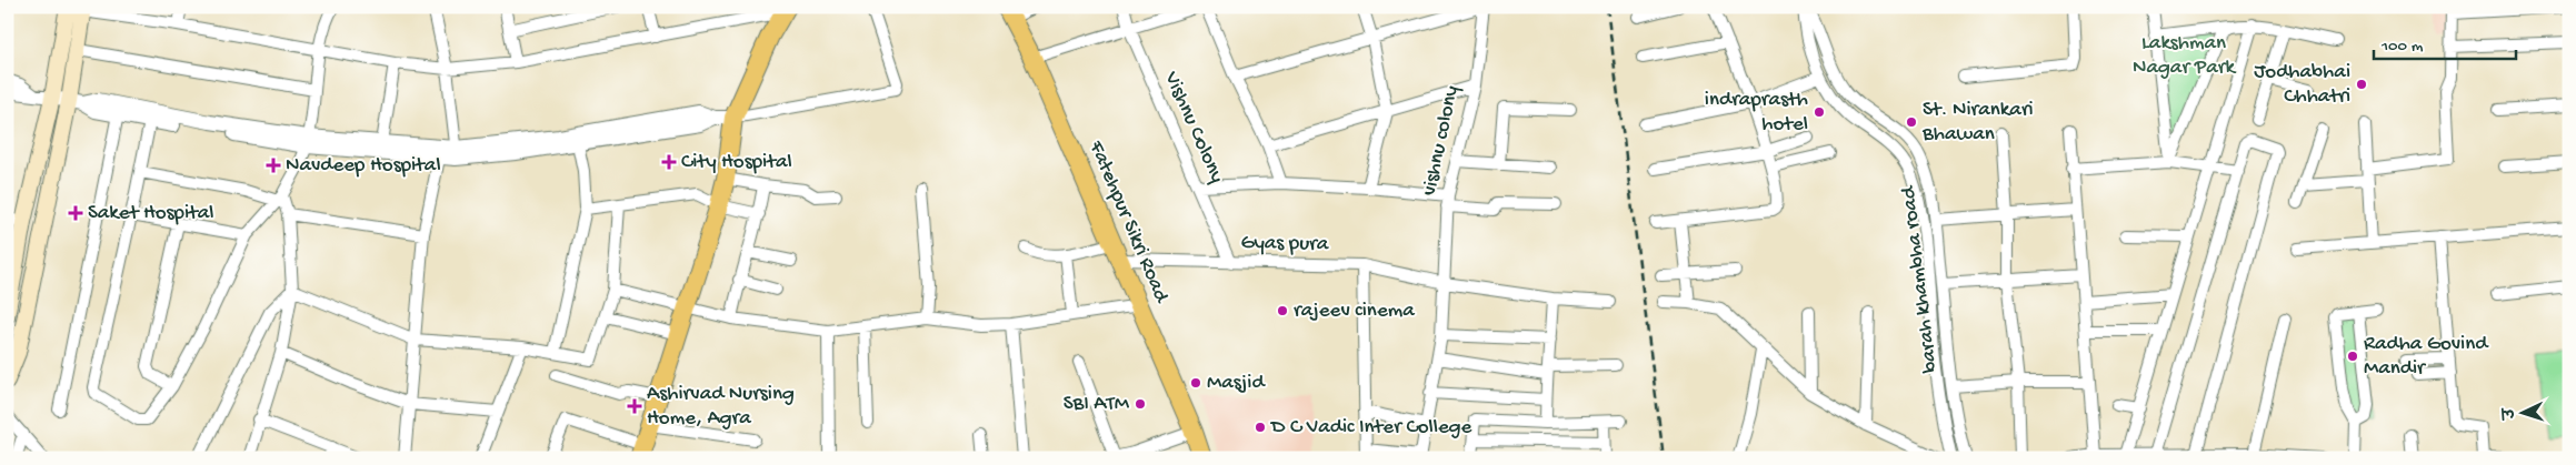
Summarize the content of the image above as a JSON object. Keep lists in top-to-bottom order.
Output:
{
  "streets": {
    "main road": ["Fatehpur Sikri Road"],
    "street": [
      "Vishnu Colony",
      "vishnu colony",
      "Gyas pura",
      "barah khambha road"
    ]
  },
  "crossings": [
    ["Vishnu Colony", "Gyas pura"],
    ["vishnu colony", "Gyas pura"],
    ["Fatehpur Sikri Road", "Gyas pura"]
  ],
  "parks": ["Lakshman Nagar Park"],
  "places": {
    "other": [
      "Jodhabhai Chhatri",
      "indraprasth hotel",
      "St. Nirankari Bhawan",
      "rajeev cinema",
      "Radha Govind Mandir",
      "Masjid",
      "SBI ATM",
      "D C Vadic Inter College"
    ],
    "health": [
      "City Hospital",
      "Navdeep Hospital",
      "Saket Hospital",
      "Ashirvad Nursing Home, Agra"
    ]
  },
  "scale_bar": "100 m",
  "north": "left"
}
